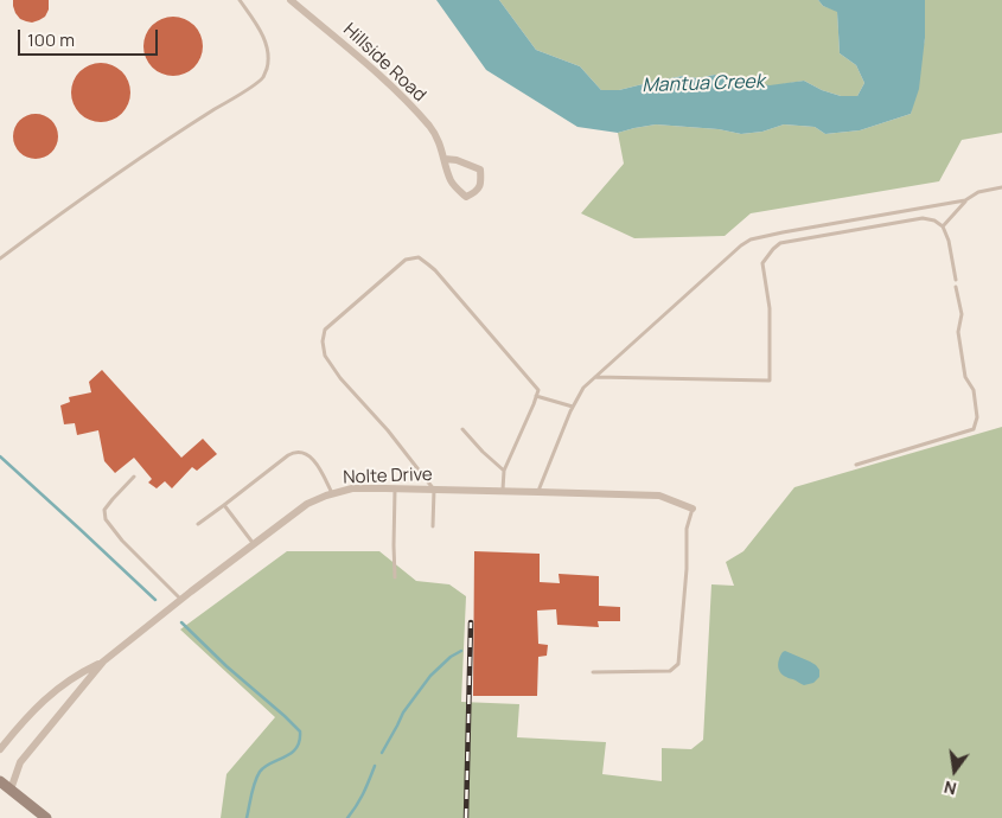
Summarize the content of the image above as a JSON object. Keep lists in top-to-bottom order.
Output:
{
  "streets": {
    "street": ["Hillside Road", "Nolte Drive"]
  },
  "water": ["Mantua Creek"],
  "scale_bar": "100 m",
  "north": "bottom"
}
